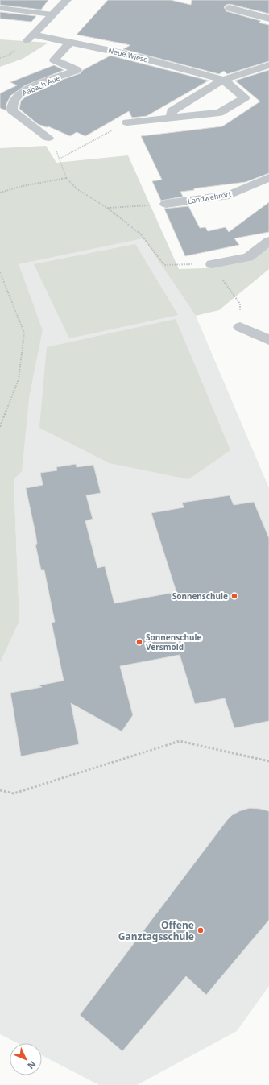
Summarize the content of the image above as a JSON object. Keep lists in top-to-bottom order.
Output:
{
  "streets": {
    "street": ["Neue Wiese", "Aabach Aue", "Landwehrort"]
  },
  "crossings": [
    ["Neue Wiese", "Aabach Aue"]
  ],
  "places": ["Sonnenschule", "Sonnenschule Versmold", "Offene Ganztagsschule"],
  "north": "bottom right"
}
